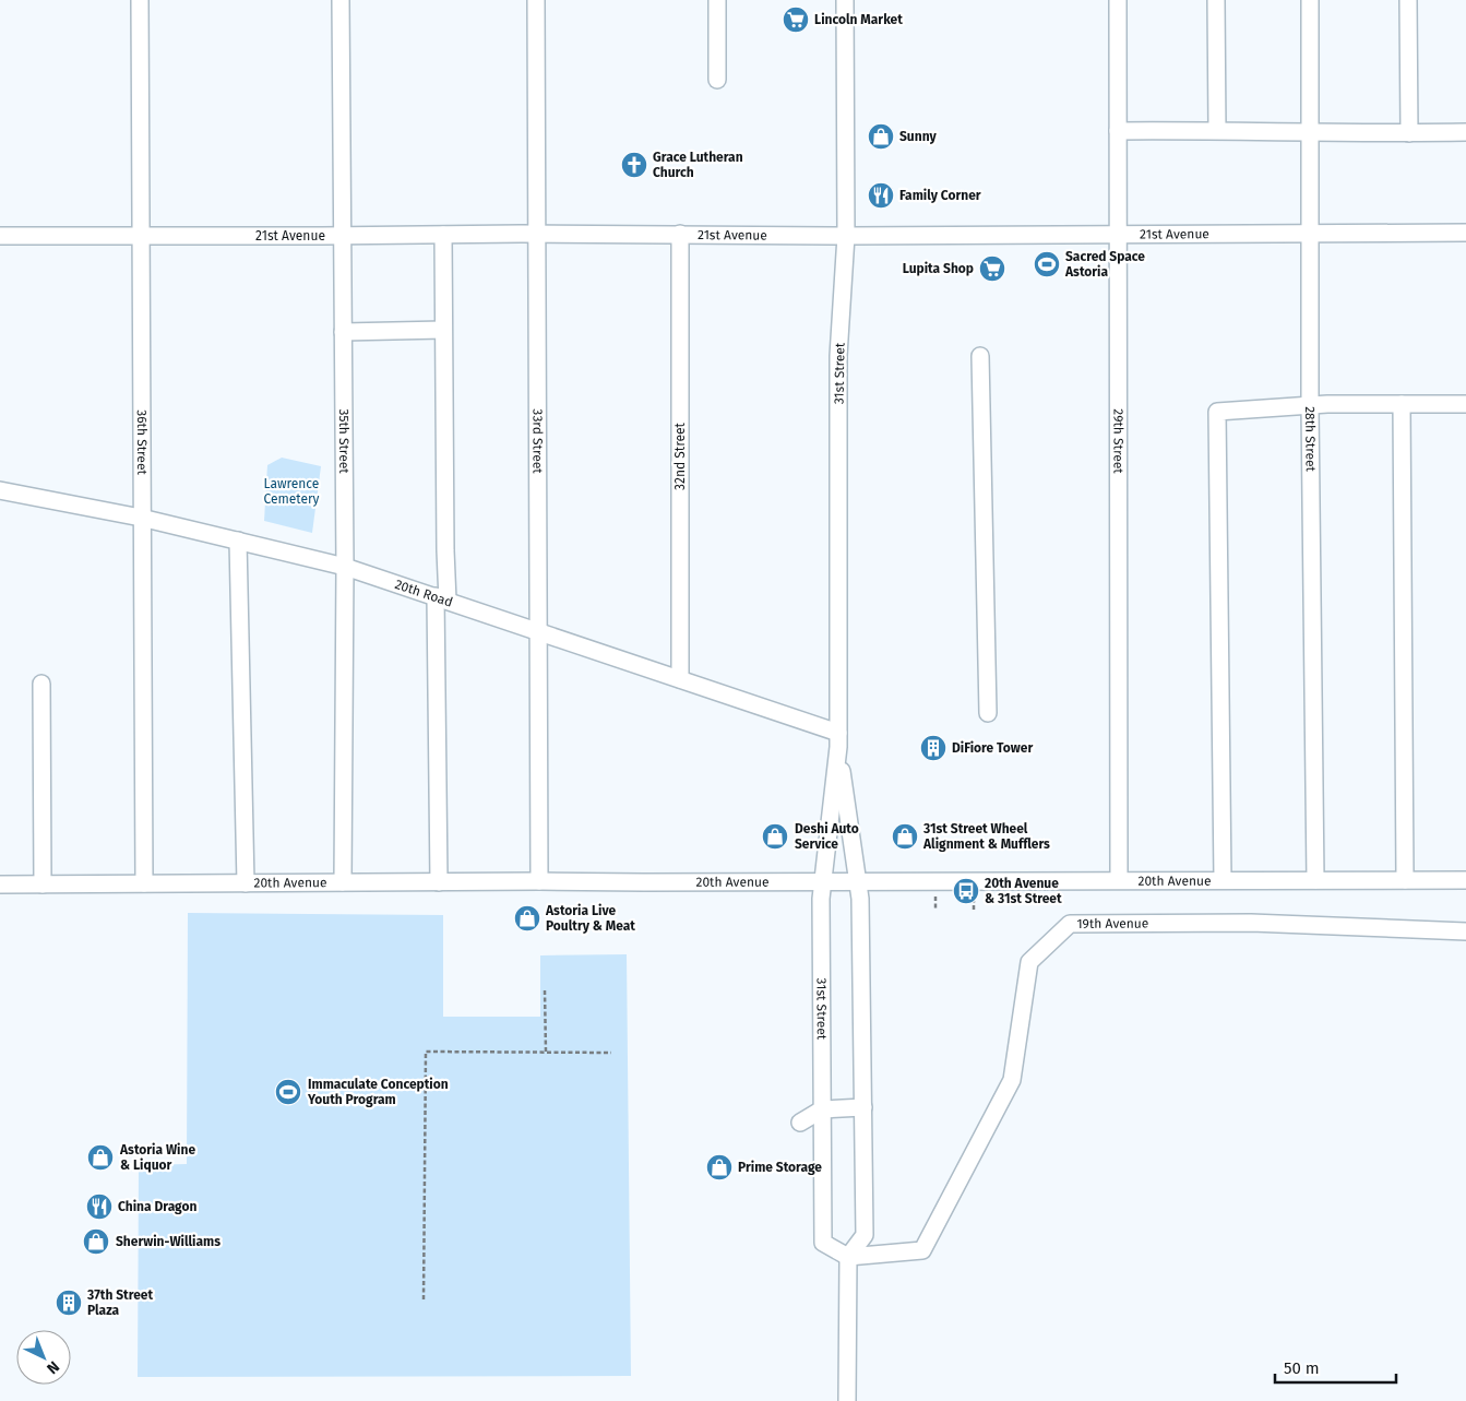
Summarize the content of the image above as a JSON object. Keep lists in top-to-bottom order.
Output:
{
  "streets": {
    "street": [
      "21st Avenue",
      "31st Street",
      "29th Street",
      "28th Street",
      "35th Street",
      "33rd Street",
      "36th Street",
      "32nd Street",
      "20th Road",
      "20th Avenue",
      "19th Avenue"
    ]
  },
  "crossings": [
    ["21st Avenue", "31st Street"],
    ["21st Avenue", "29th Street"],
    ["21st Avenue", "28th Street"],
    ["21st Avenue", "35th Street"],
    ["21st Avenue", "33rd Street"],
    ["21st Avenue", "36th Street"],
    ["21st Avenue", "32nd Street"],
    ["31st Street", "20th Road"],
    ["31st Street", "20th Avenue"],
    ["31st Street", "19th Avenue"],
    ["29th Street", "20th Avenue"],
    ["28th Street", "20th Avenue"],
    ["35th Street", "20th Road"],
    ["35th Street", "20th Avenue"],
    ["33rd Street", "20th Road"],
    ["33rd Street", "20th Avenue"],
    ["36th Street", "20th Road"],
    ["36th Street", "20th Avenue"],
    ["32nd Street", "20th Road"]
  ],
  "parks": ["Lawrence Cemetery"],
  "places": {
    "supermarket": ["Lincoln Market", "Lupita Shop"],
    "shop": [
      "Sunny",
      "Deshi Auto Service",
      "31st Street Wheel Alignment & Mufflers",
      "Astoria Live Poultry & Meat",
      "Astoria Wine & Liquor",
      "Prime Storage",
      "Sherwin-Williams"
    ],
    "church": ["Grace Lutheran Church"],
    "restaurant": ["Family Corner", "China Dragon"],
    "sports": ["Sacred Space Astoria", "Immaculate Conception Youth Program"],
    "building": ["DiFiore Tower", "37th Street Plaza"],
    "bus stop": ["20th Avenue & 31st Street"]
  },
  "scale_bar": "50 m",
  "north": "bottom right"
}
